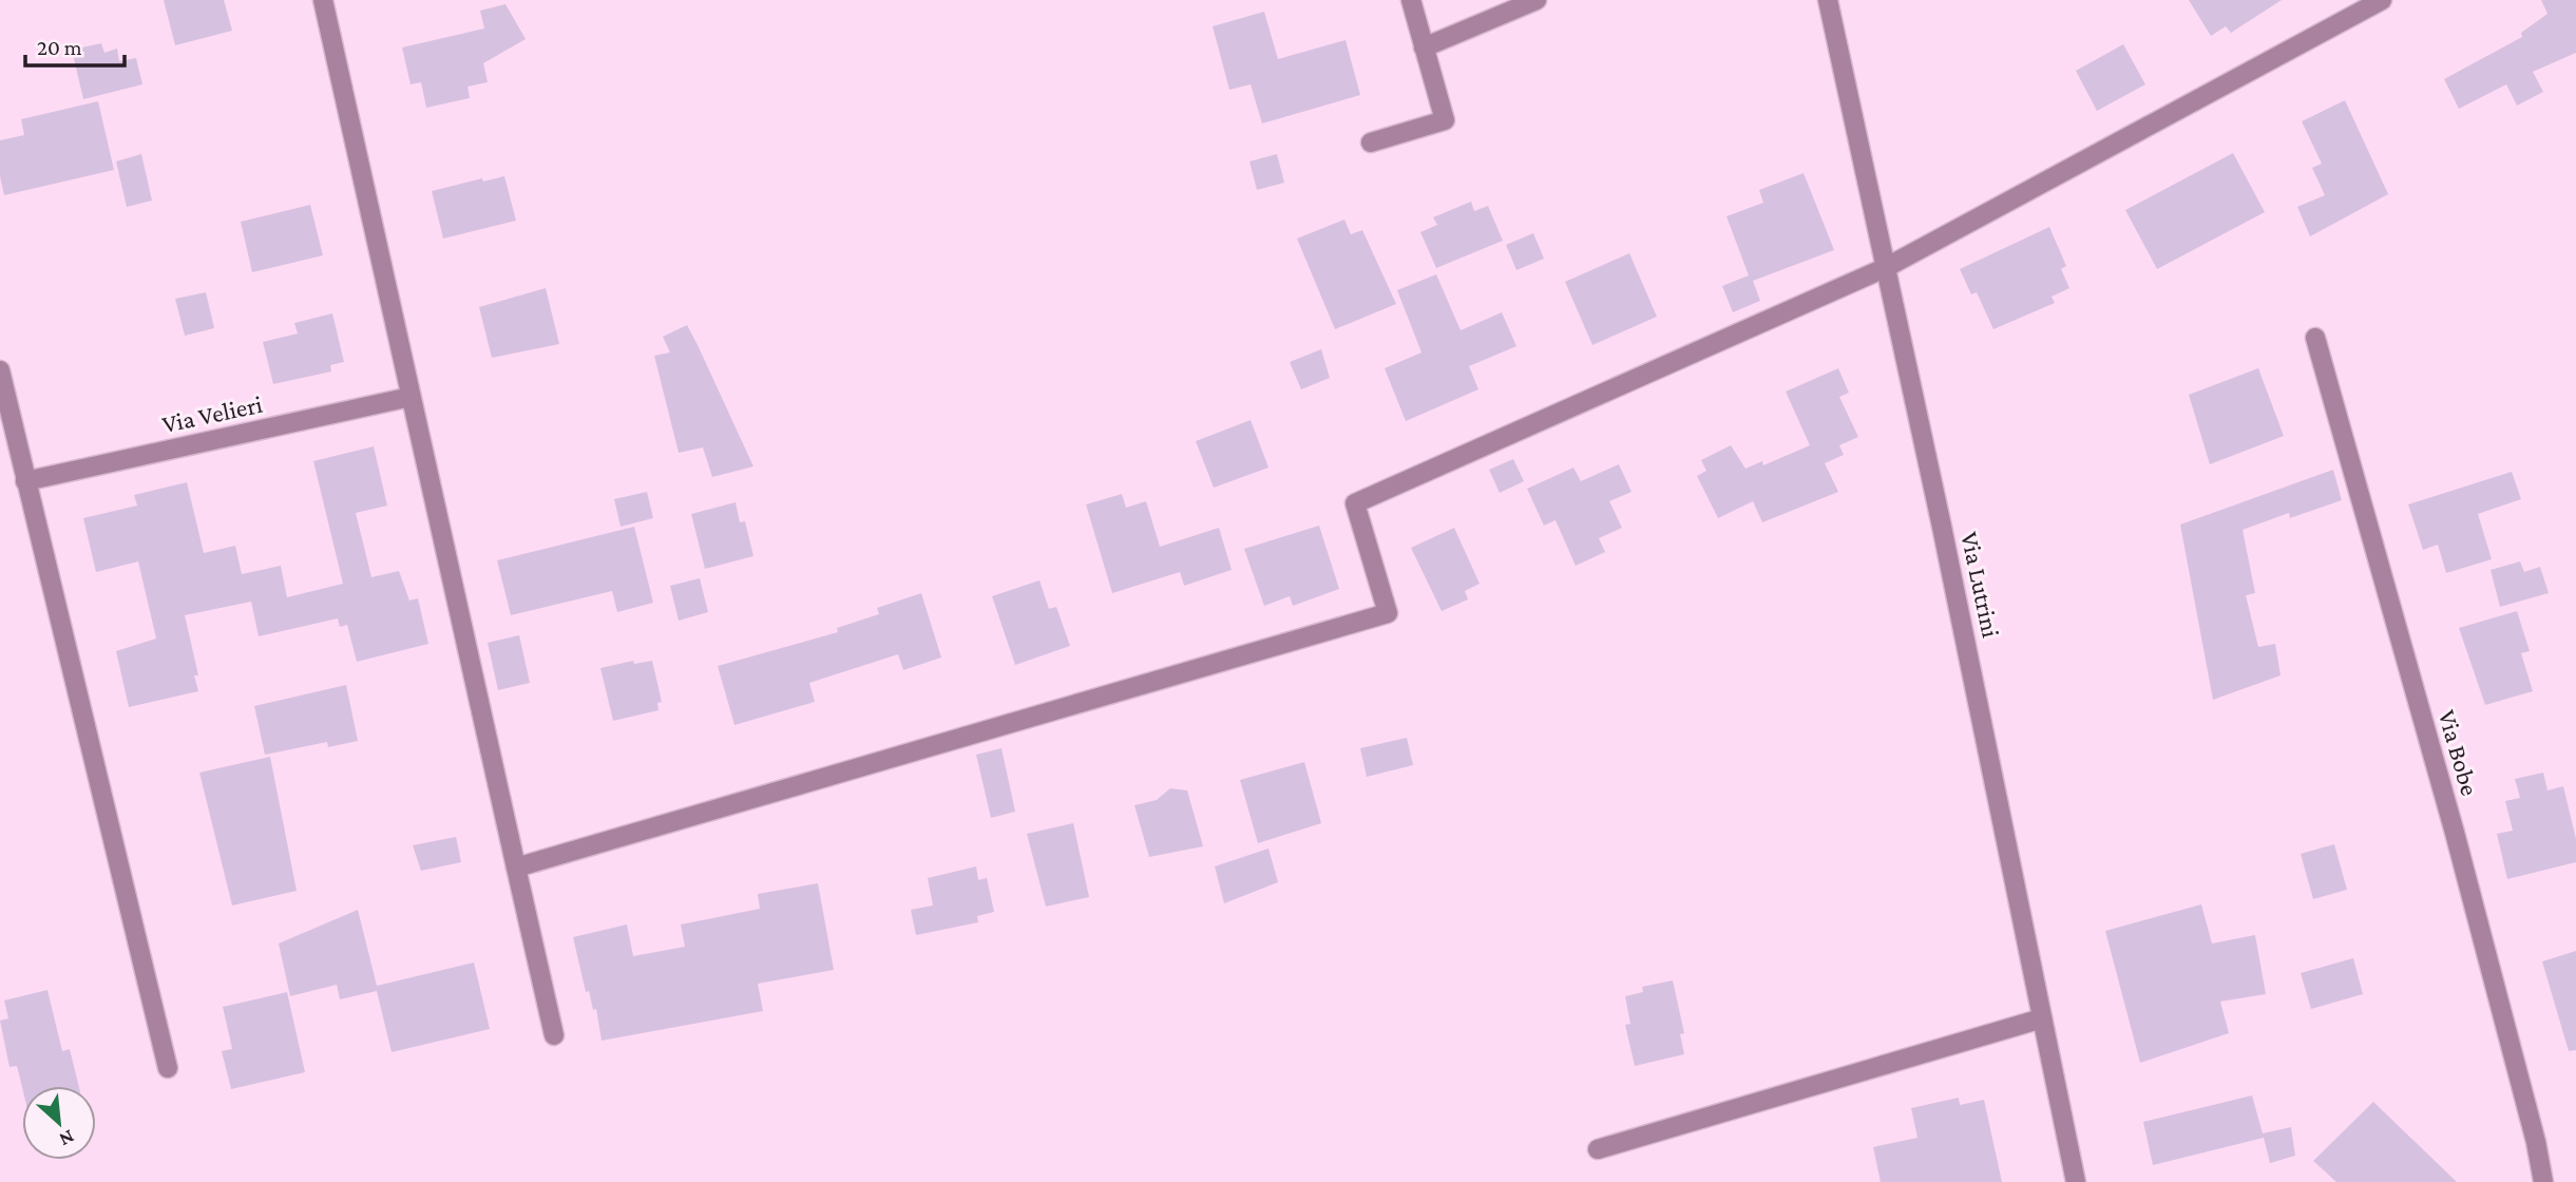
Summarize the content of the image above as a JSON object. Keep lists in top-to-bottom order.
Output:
{
  "streets": {
    "street": ["Via Velieri", "Via Lutrini", "Via Bobe"]
  },
  "scale_bar": "20 m",
  "north": "bottom right"
}
